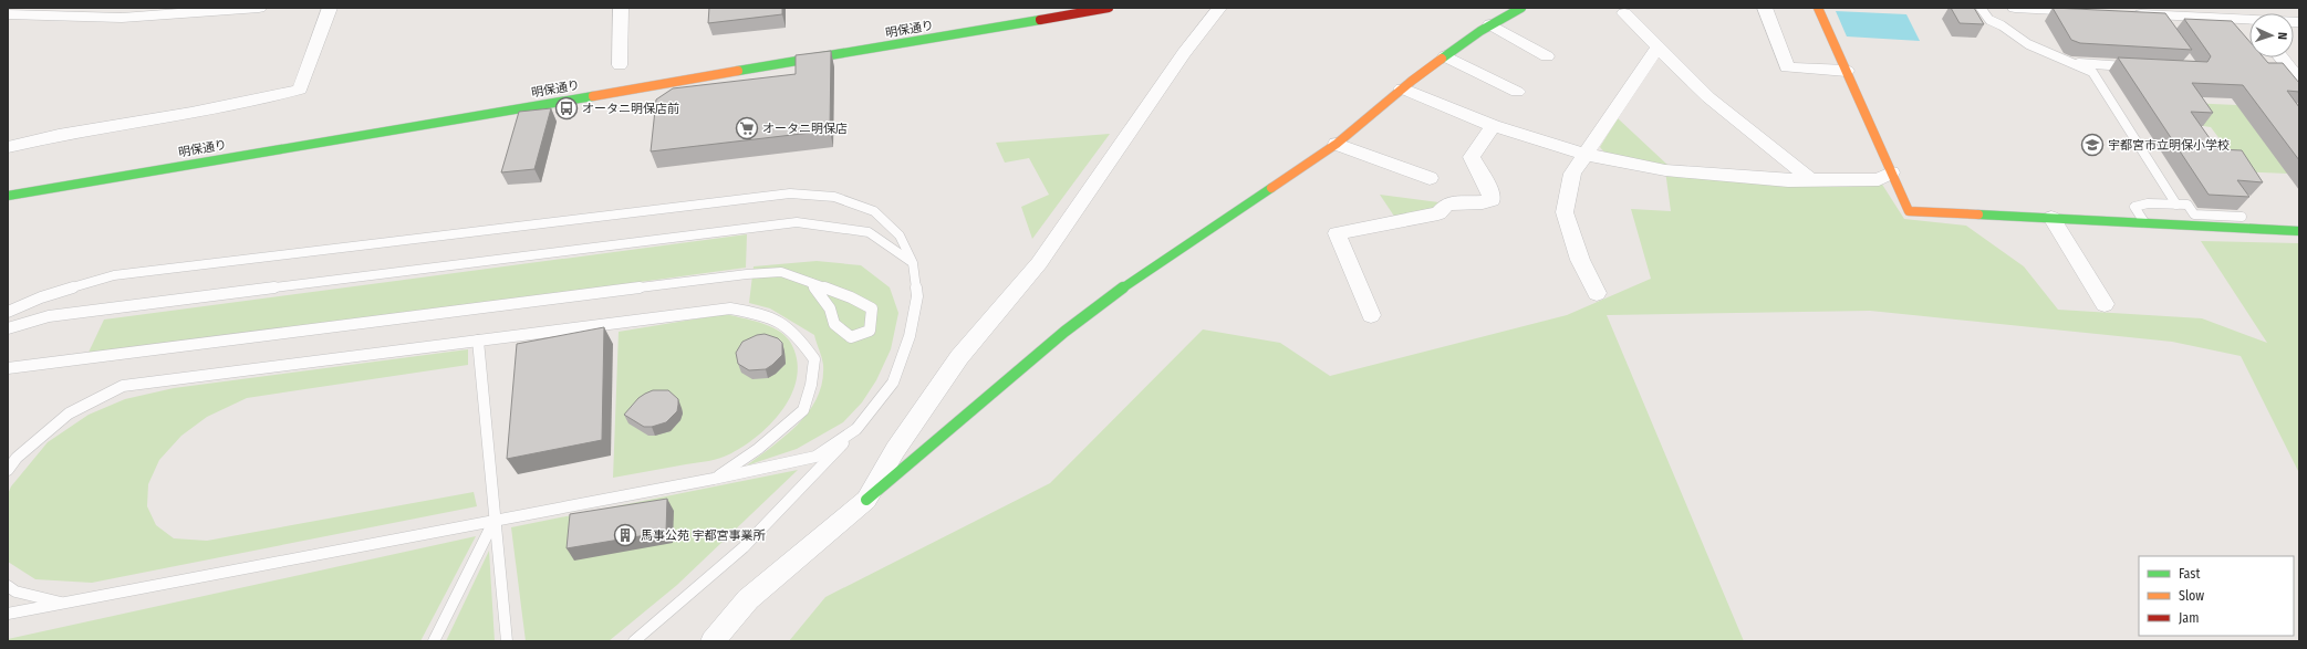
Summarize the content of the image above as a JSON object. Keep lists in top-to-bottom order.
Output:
{
  "streets": {
    "street": ["明保通り"]
  },
  "places": {
    "bus stop": ["オータニ明保店前"],
    "supermarket": ["オータニ明保店"],
    "school or university": ["宇都宮市立明保小学校"],
    "building": ["馬事公苑 宇都宮事業所"]
  },
  "legend": ["Fast", "Slow", "Jam"],
  "north": "right"
}
